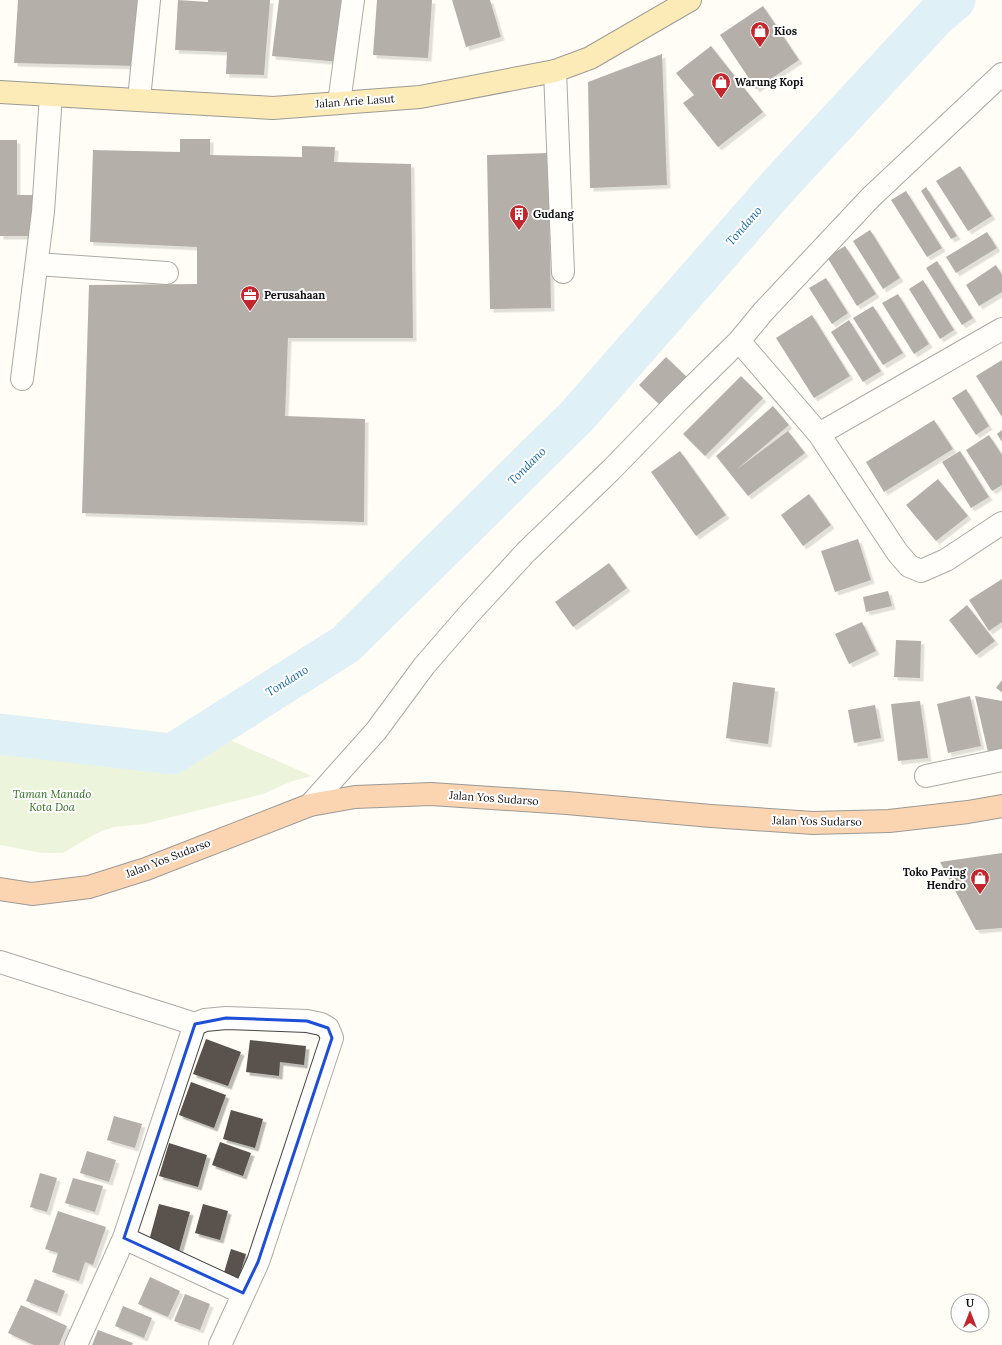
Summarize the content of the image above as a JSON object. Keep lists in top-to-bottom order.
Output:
{
  "streets": {
    "highway": ["Jalan Yos Sudarso"],
    "main road": ["Jalan Arie Lasut"]
  },
  "water": ["Tondano"],
  "parks": ["Taman Manado Kota Doa"],
  "places": {
    "shop": ["Kios", "Warung Kopi", "Toko Paving Hendro"],
    "building": ["Gudang"],
    "office": ["Perusahaan"]
  },
  "north": "top"
}
